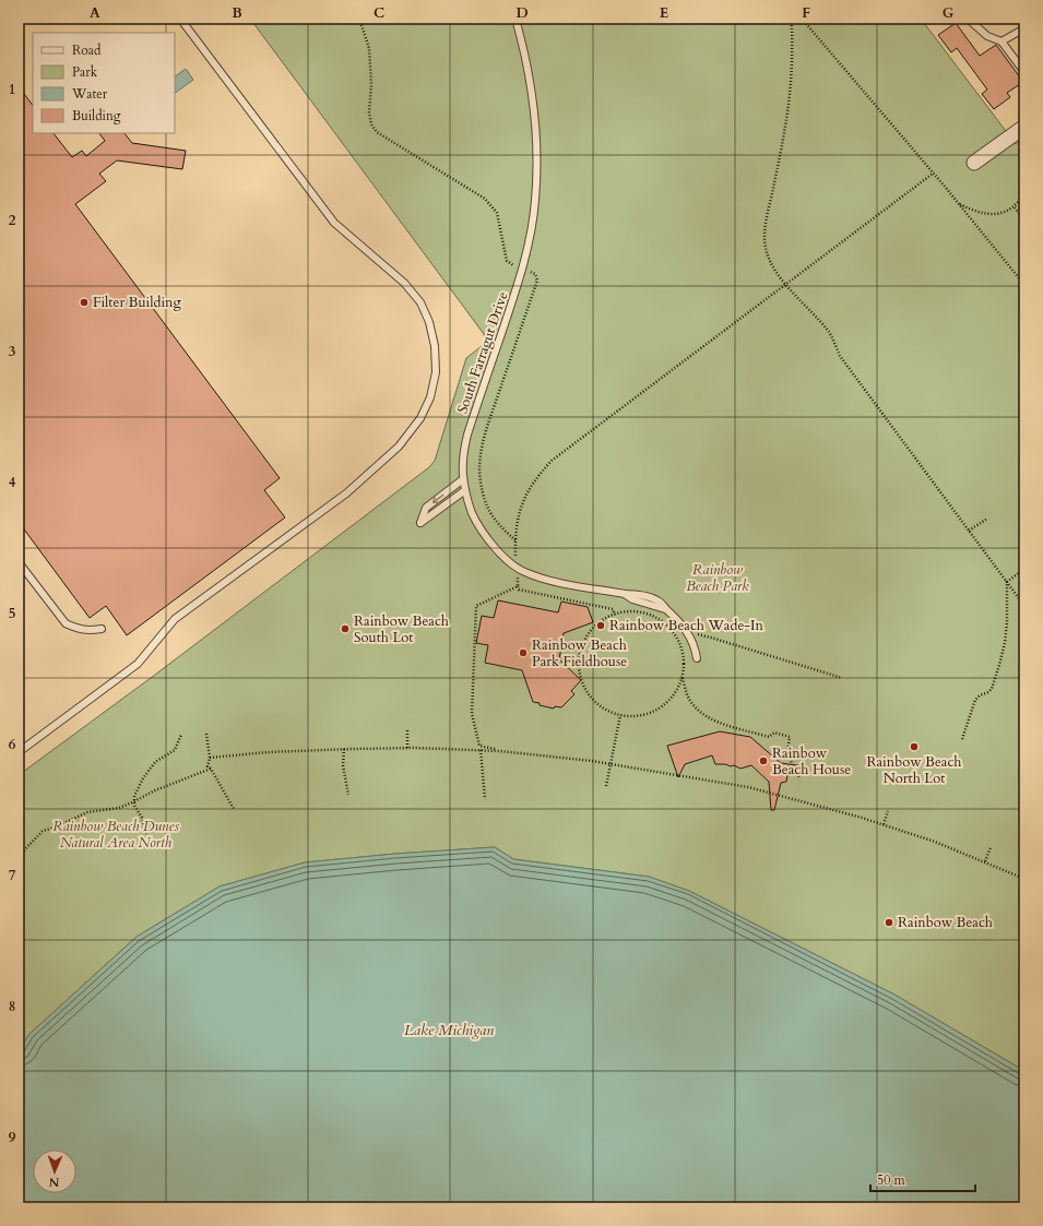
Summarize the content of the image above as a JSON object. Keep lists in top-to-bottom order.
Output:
{
  "streets": {
    "lane": ["South Farragut Drive"]
  },
  "water": ["Lake Michigan"],
  "parks": ["Rainbow Beach Park", "Rainbow Beach Dunes Natural Area North"],
  "places": [
    "Filter Building",
    "Rainbow Beach Wade-In",
    "Rainbow Beach South Lot",
    "Rainbow Beach Park Fieldhouse",
    "Rainbow Beach North Lot",
    "Rainbow Beach House",
    "Rainbow Beach"
  ],
  "legend": [
    "Road",
    "Park",
    "Water",
    "Building"
  ],
  "scale_bar": "50 m",
  "north": "bottom",
  "grid": {
    "columns": [
      "A",
      "B",
      "C",
      "D",
      "E",
      "F",
      "G"
    ],
    "rows": [
      "1",
      "2",
      "3",
      "4",
      "5",
      "6",
      "7",
      "8",
      "9"
    ]
  }
}
